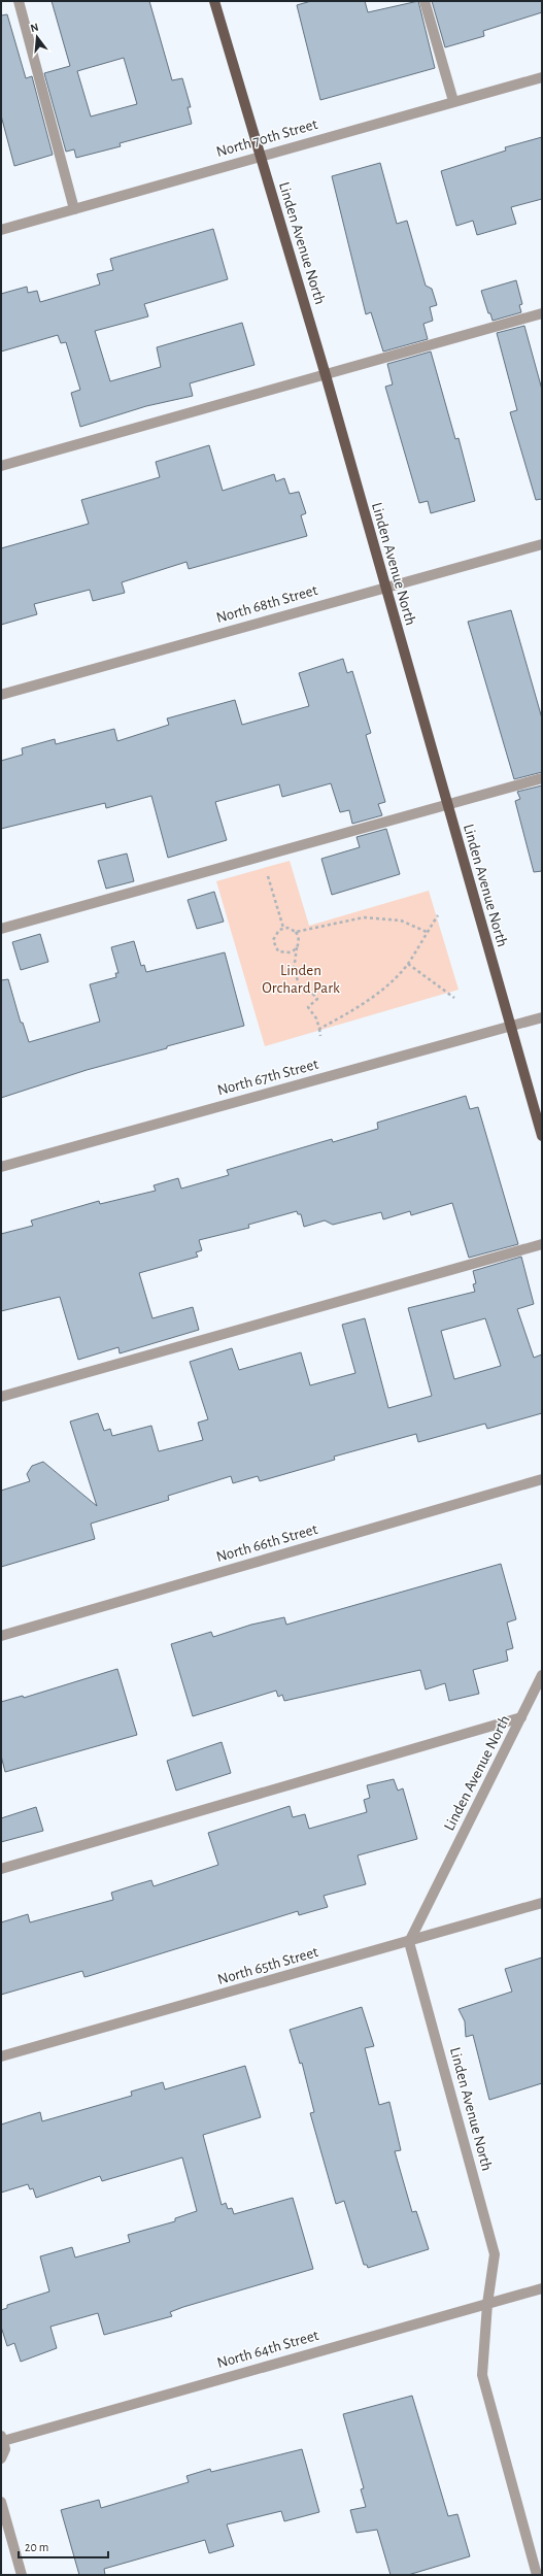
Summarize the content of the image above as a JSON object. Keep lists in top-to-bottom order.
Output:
{
  "streets": {
    "main road": ["Linden Avenue North"],
    "street": [
      "North 70th Street",
      "North 68th Street",
      "North 67th Street",
      "North 66th Street",
      "North 65th Street",
      "North 64th Street"
    ]
  },
  "crossings": [
    ["North 70th Street", "Linden Avenue North"],
    ["Linden Avenue North", "North 68th Street"],
    ["Linden Avenue North", "North 67th Street"],
    ["Linden Avenue North", "North 65th Street"],
    ["Linden Avenue North", "North 64th Street"]
  ],
  "parks": ["Linden Orchard Park"],
  "scale_bar": "20 m",
  "north": "top"
}
